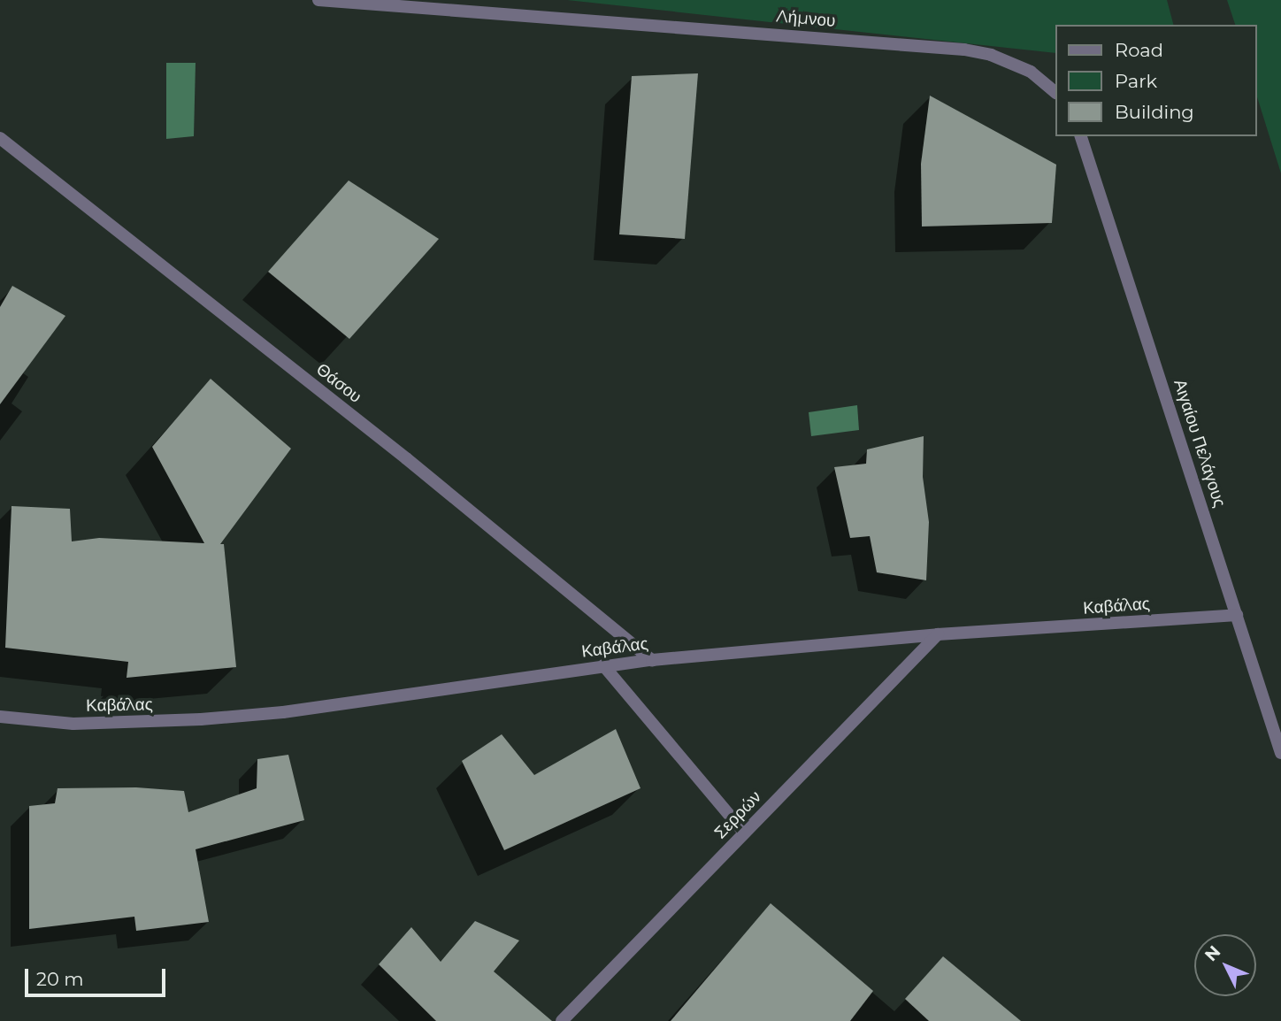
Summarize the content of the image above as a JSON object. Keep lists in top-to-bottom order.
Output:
{
  "streets": {
    "street": [
      "Λήμνου",
      "Θάσου",
      "Αιγαίου Πελάγους",
      "Καβάλας",
      "Σερρών"
    ]
  },
  "crossings": [
    ["Θάσου", "Καβάλας"],
    ["Αιγαίου Πελάγους", "Καβάλας"],
    ["Καβάλας", "Σερρών"]
  ],
  "legend": ["Road", "Park", "Building"],
  "scale_bar": "20 m",
  "north": "top left"
}
